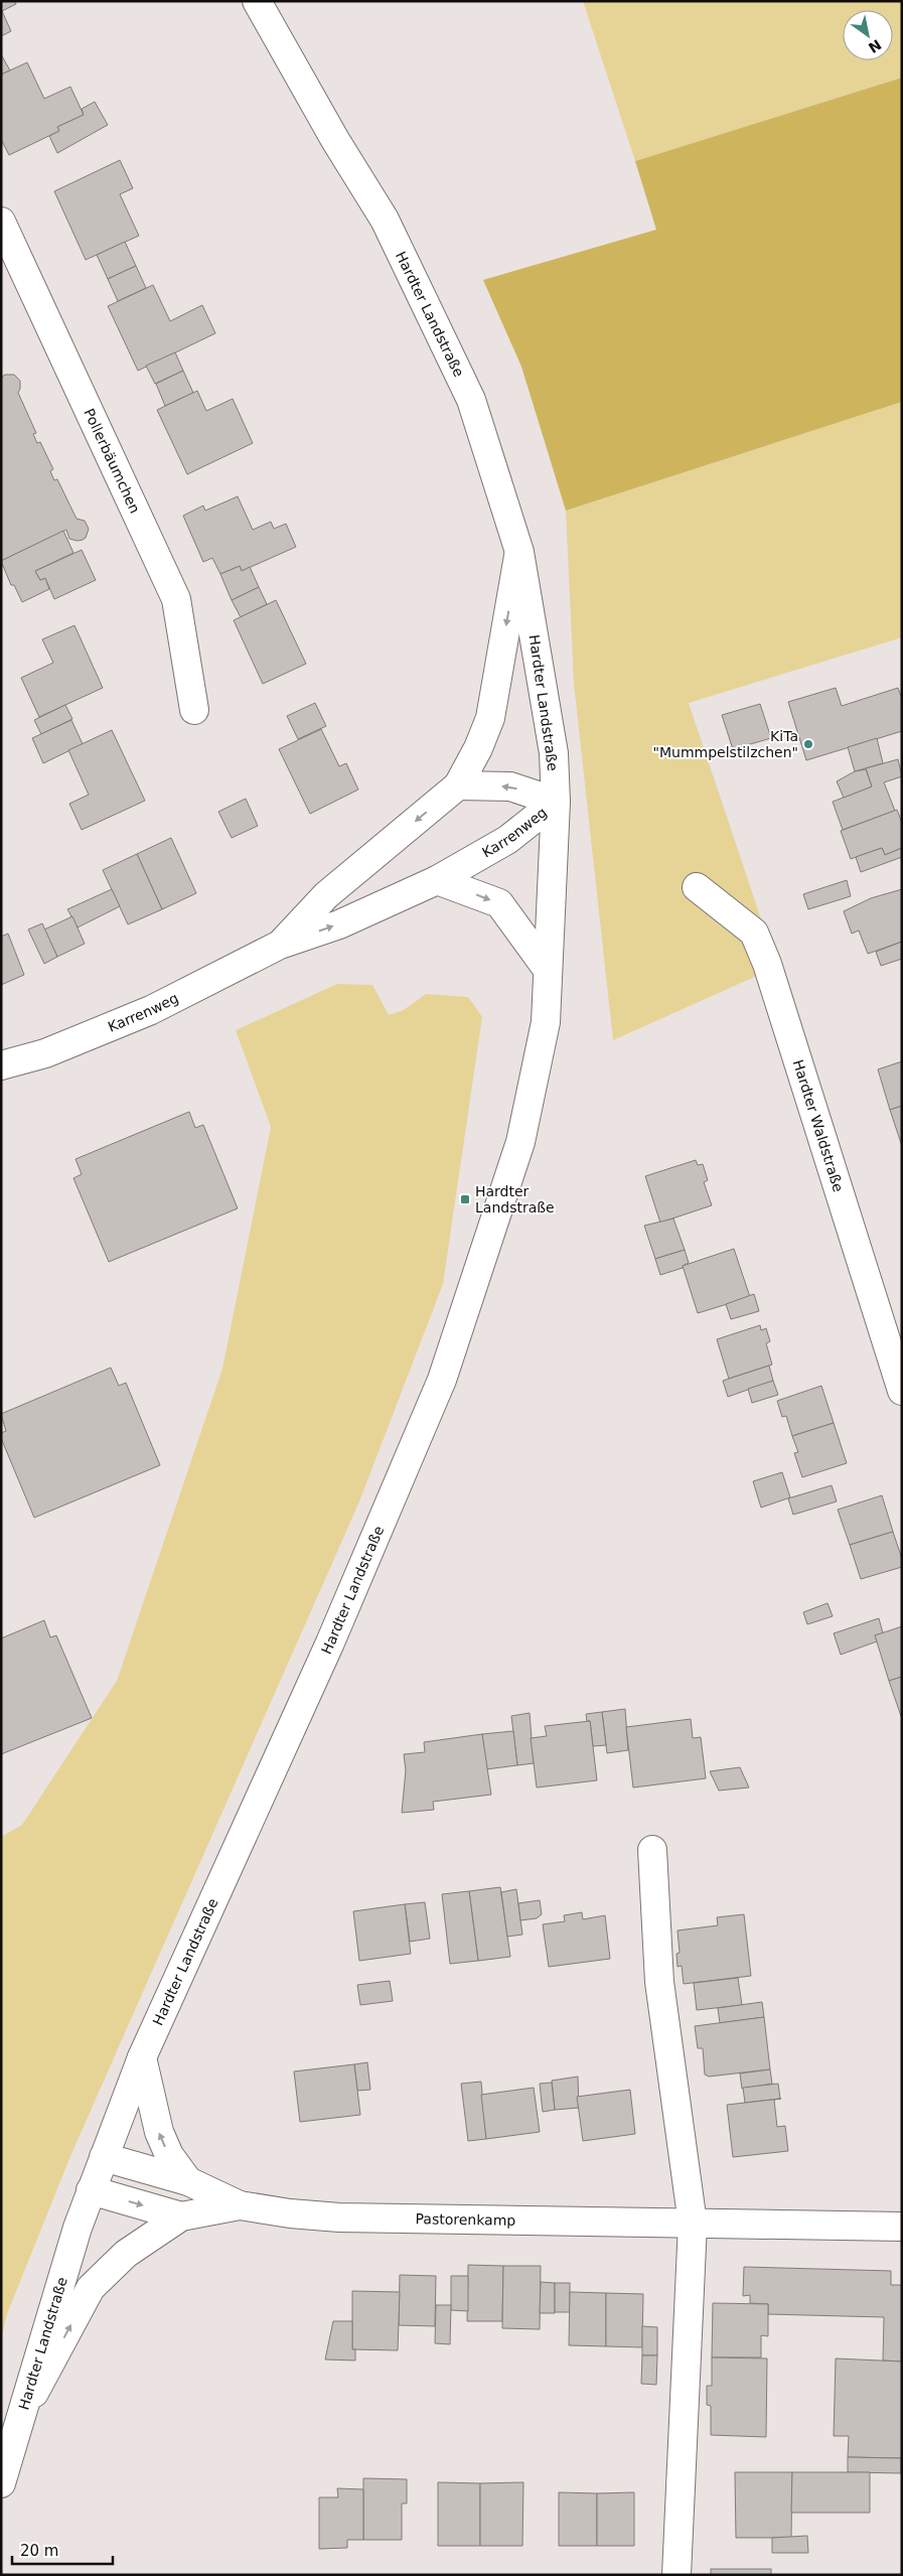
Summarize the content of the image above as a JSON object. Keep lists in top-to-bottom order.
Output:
{
  "streets": {
    "street": [
      "Hardter Landstraße",
      "Pollerbäumchen",
      "Karrenweg",
      "Hardter Waldstraße",
      "Pastorenkamp"
    ]
  },
  "crossings": [
    ["Hardter Landstraße", "Karrenweg"],
    ["Hardter Landstraße", "Pastorenkamp"]
  ],
  "places": {
    "other": ["KiTa \"Mummpelstilzchen\""],
    "transit": ["Hardter Landstraße"]
  },
  "scale_bar": "20 m",
  "north": "bottom right"
}
